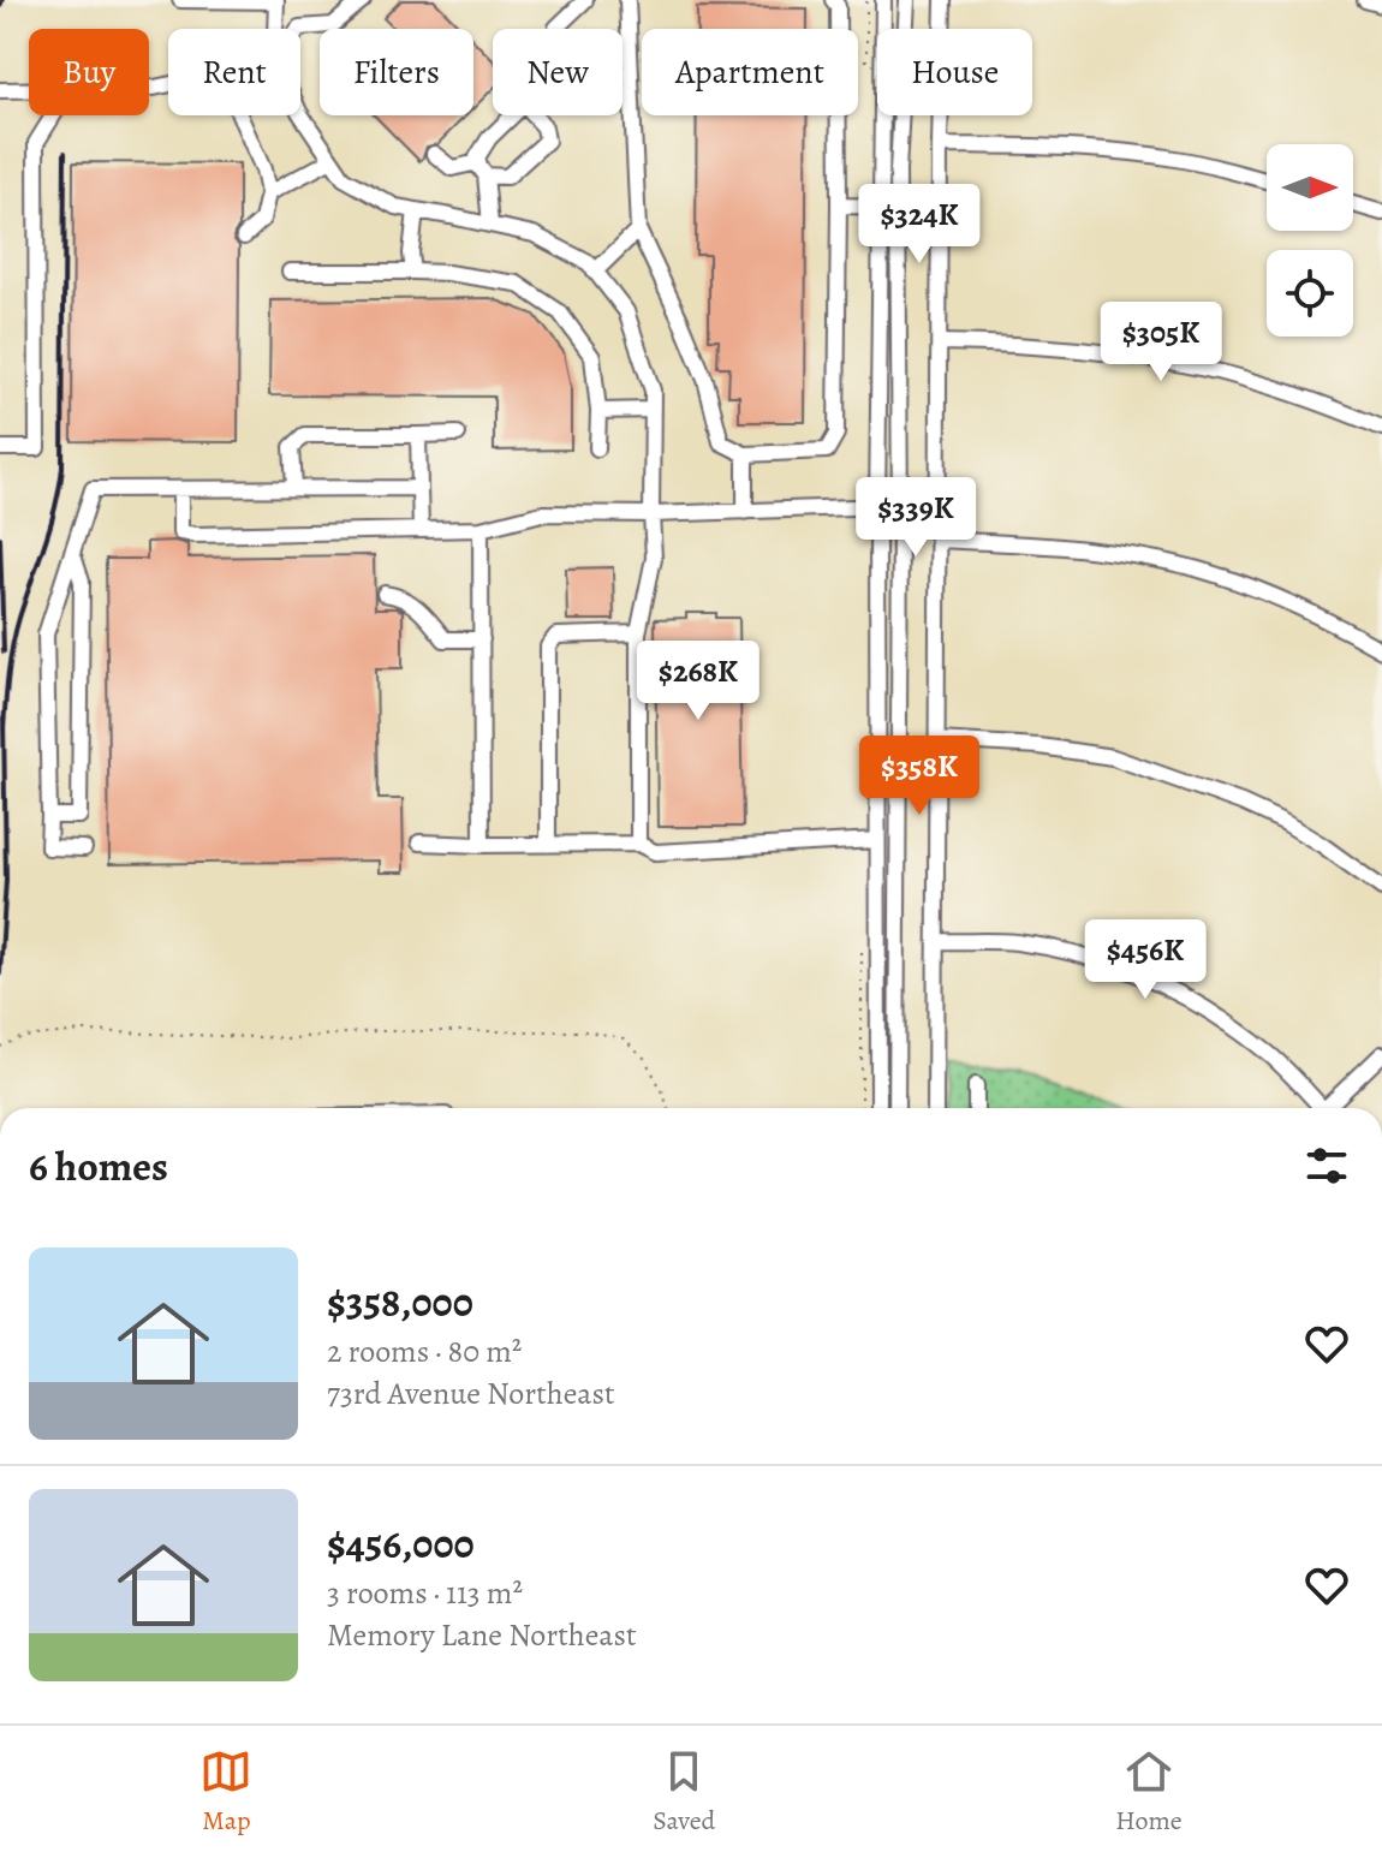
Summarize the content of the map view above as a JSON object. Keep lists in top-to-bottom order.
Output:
{
  "north": "right",
  "page": {
    "chip": [
      "Buy",
      "Rent",
      "Filters",
      "New",
      "Apartment",
      "House"
    ],
    "price": [
      "$324K",
      "$305K",
      "$339K",
      "$268K",
      "$358K",
      "$456K"
    ],
    "heading": "6 homes",
    "list": [
      {
        "name": "$358,000",
        "note": "2 rooms · 80 m² · 73rd Avenue Northeast"
      },
      {
        "name": "$456,000",
        "note": "3 rooms · 113 m² · Memory Lane Northeast"
      }
    ],
    "tabs": ["Map", "Saved", "Home"]
  }
}
